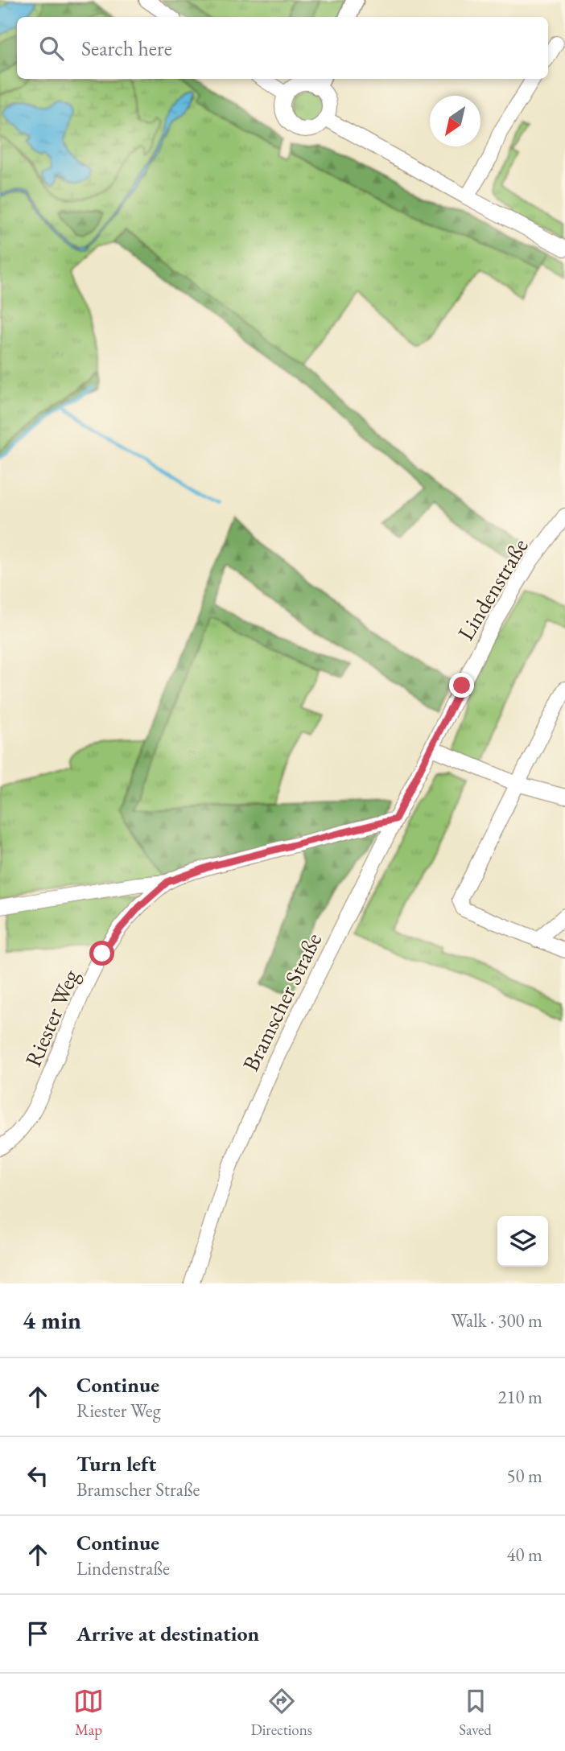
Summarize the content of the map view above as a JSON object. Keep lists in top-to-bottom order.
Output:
{
  "streets": {
    "street": ["Lindenstraße", "Bramscher Straße", "Riester Weg"]
  },
  "crossings": [
    ["Lindenstraße", "Bramscher Straße"],
    ["Bramscher Straße", "Riester Weg"]
  ],
  "north": "bottom left",
  "page": {
    "search": "Search here",
    "heading": ["4 min", "Walk · 300 m"],
    "list": [
      ["Continue", "Riester Weg", "210 m"],
      ["Turn left", "Bramscher Straße", "50 m"],
      ["Continue", "Lindenstraße", "40 m"],
      "Arrive at destination"
    ],
    "nav": ["Map", "Directions", "Saved"]
  }
}
